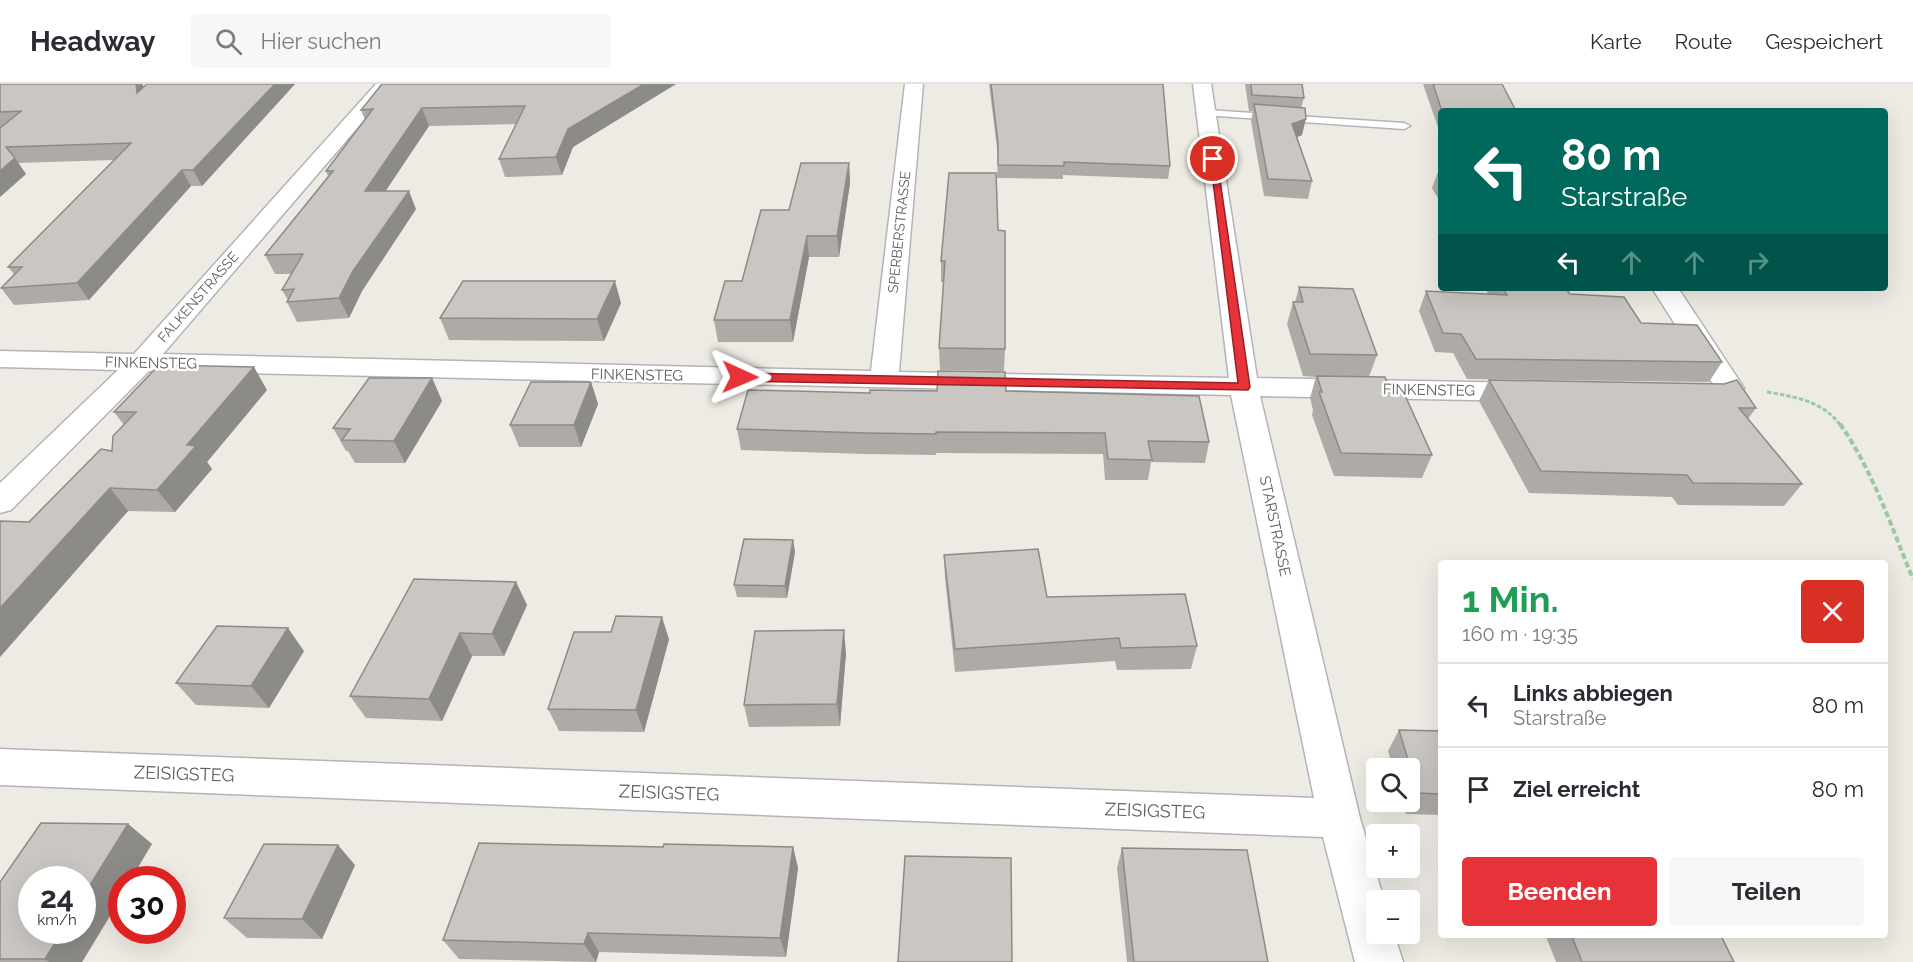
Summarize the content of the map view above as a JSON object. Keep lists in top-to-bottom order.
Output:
{
  "streets": {
    "street": [
      "SPERBERSTRASSE",
      "FALKENSTRASSE",
      "FINKENSTEG",
      "STARSTRASSE",
      "ZEISIGSTEG"
    ]
  },
  "crossings": [
    ["SPERBERSTRASSE", "FINKENSTEG"],
    ["FALKENSTRASSE", "FINKENSTEG"],
    ["FINKENSTEG", "STARSTRASSE"],
    ["STARSTRASSE", "ZEISIGSTEG"]
  ],
  "page": {
    "header": "Headway",
    "search": "Hier suchen",
    "nav": ["Karte", "Route", "Gespeichert"],
    "turn": ["80 m", "Starstraße"],
    "heading": ["1 Min.", "160 m · 19:35"],
    "list": [
      {
        "name": "Links abbiegen",
        "note": "Starstraße",
        "value": "80 m"
      },
      {
        "name": "Ziel erreicht",
        "value": "80 m"
      }
    ],
    "map_buttons": ["+", "−"],
    "buttons": ["Beenden", "Teilen"],
    "speed": "24 km/h",
    "limit": "30"
  }
}
